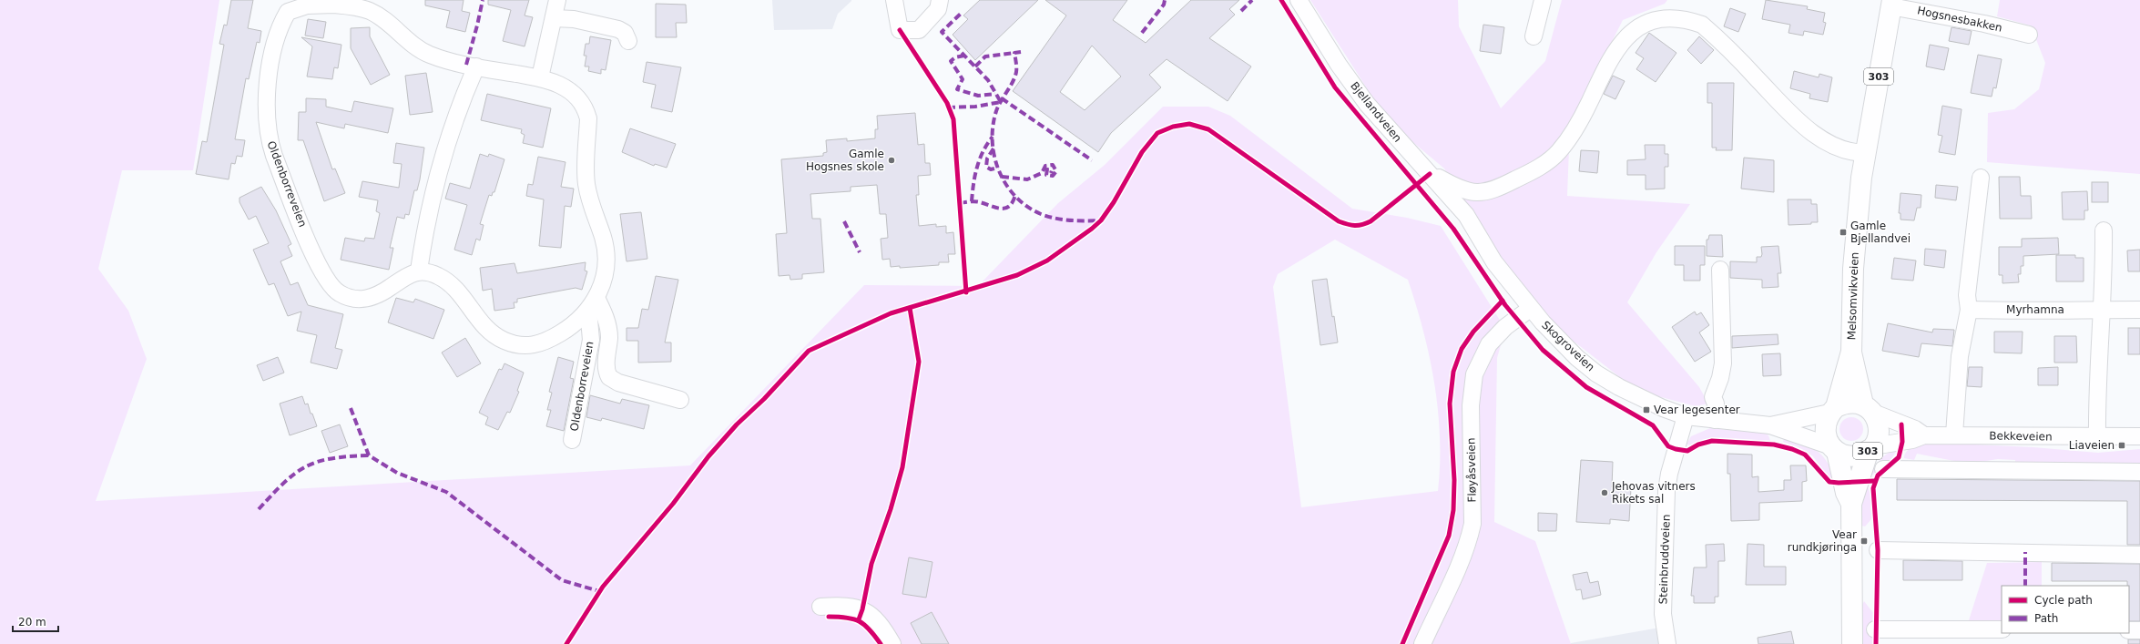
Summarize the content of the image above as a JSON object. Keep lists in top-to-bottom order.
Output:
{
  "streets": {
    "main road": ["Hogsnesbakken", "303", "Melsomvikveien"],
    "street": [
      "Bjellandveien",
      "Oldenborreveien",
      "Myrhamna",
      "Skogroveien",
      "Bekkeveien",
      "Fløyåsveien",
      "Steinbruddveien"
    ]
  },
  "crossings": [
    ["Hogsnesbakken", "Melsomvikveien"],
    ["303", "Melsomvikveien"],
    ["303", "Skogroveien"],
    ["303", "Bekkeveien"],
    ["Bjellandveien", "Skogroveien"],
    ["Melsomvikveien", "Skogroveien"],
    ["Melsomvikveien", "Bekkeveien"],
    ["Skogroveien", "Bekkeveien"],
    ["Skogroveien", "Fløyåsveien"],
    ["Skogroveien", "Steinbruddveien"]
  ],
  "places": {
    "other": ["Gamle Hogsnes skole", "Jehovas vitners Rikets sal"],
    "transit": [
      "Gamle Bjellandvei",
      "Vear legesenter",
      "Liaveien",
      "Vear rundkjøringa"
    ]
  },
  "legend": ["Cycle path", "Path"],
  "scale_bar": "20 m"
}
